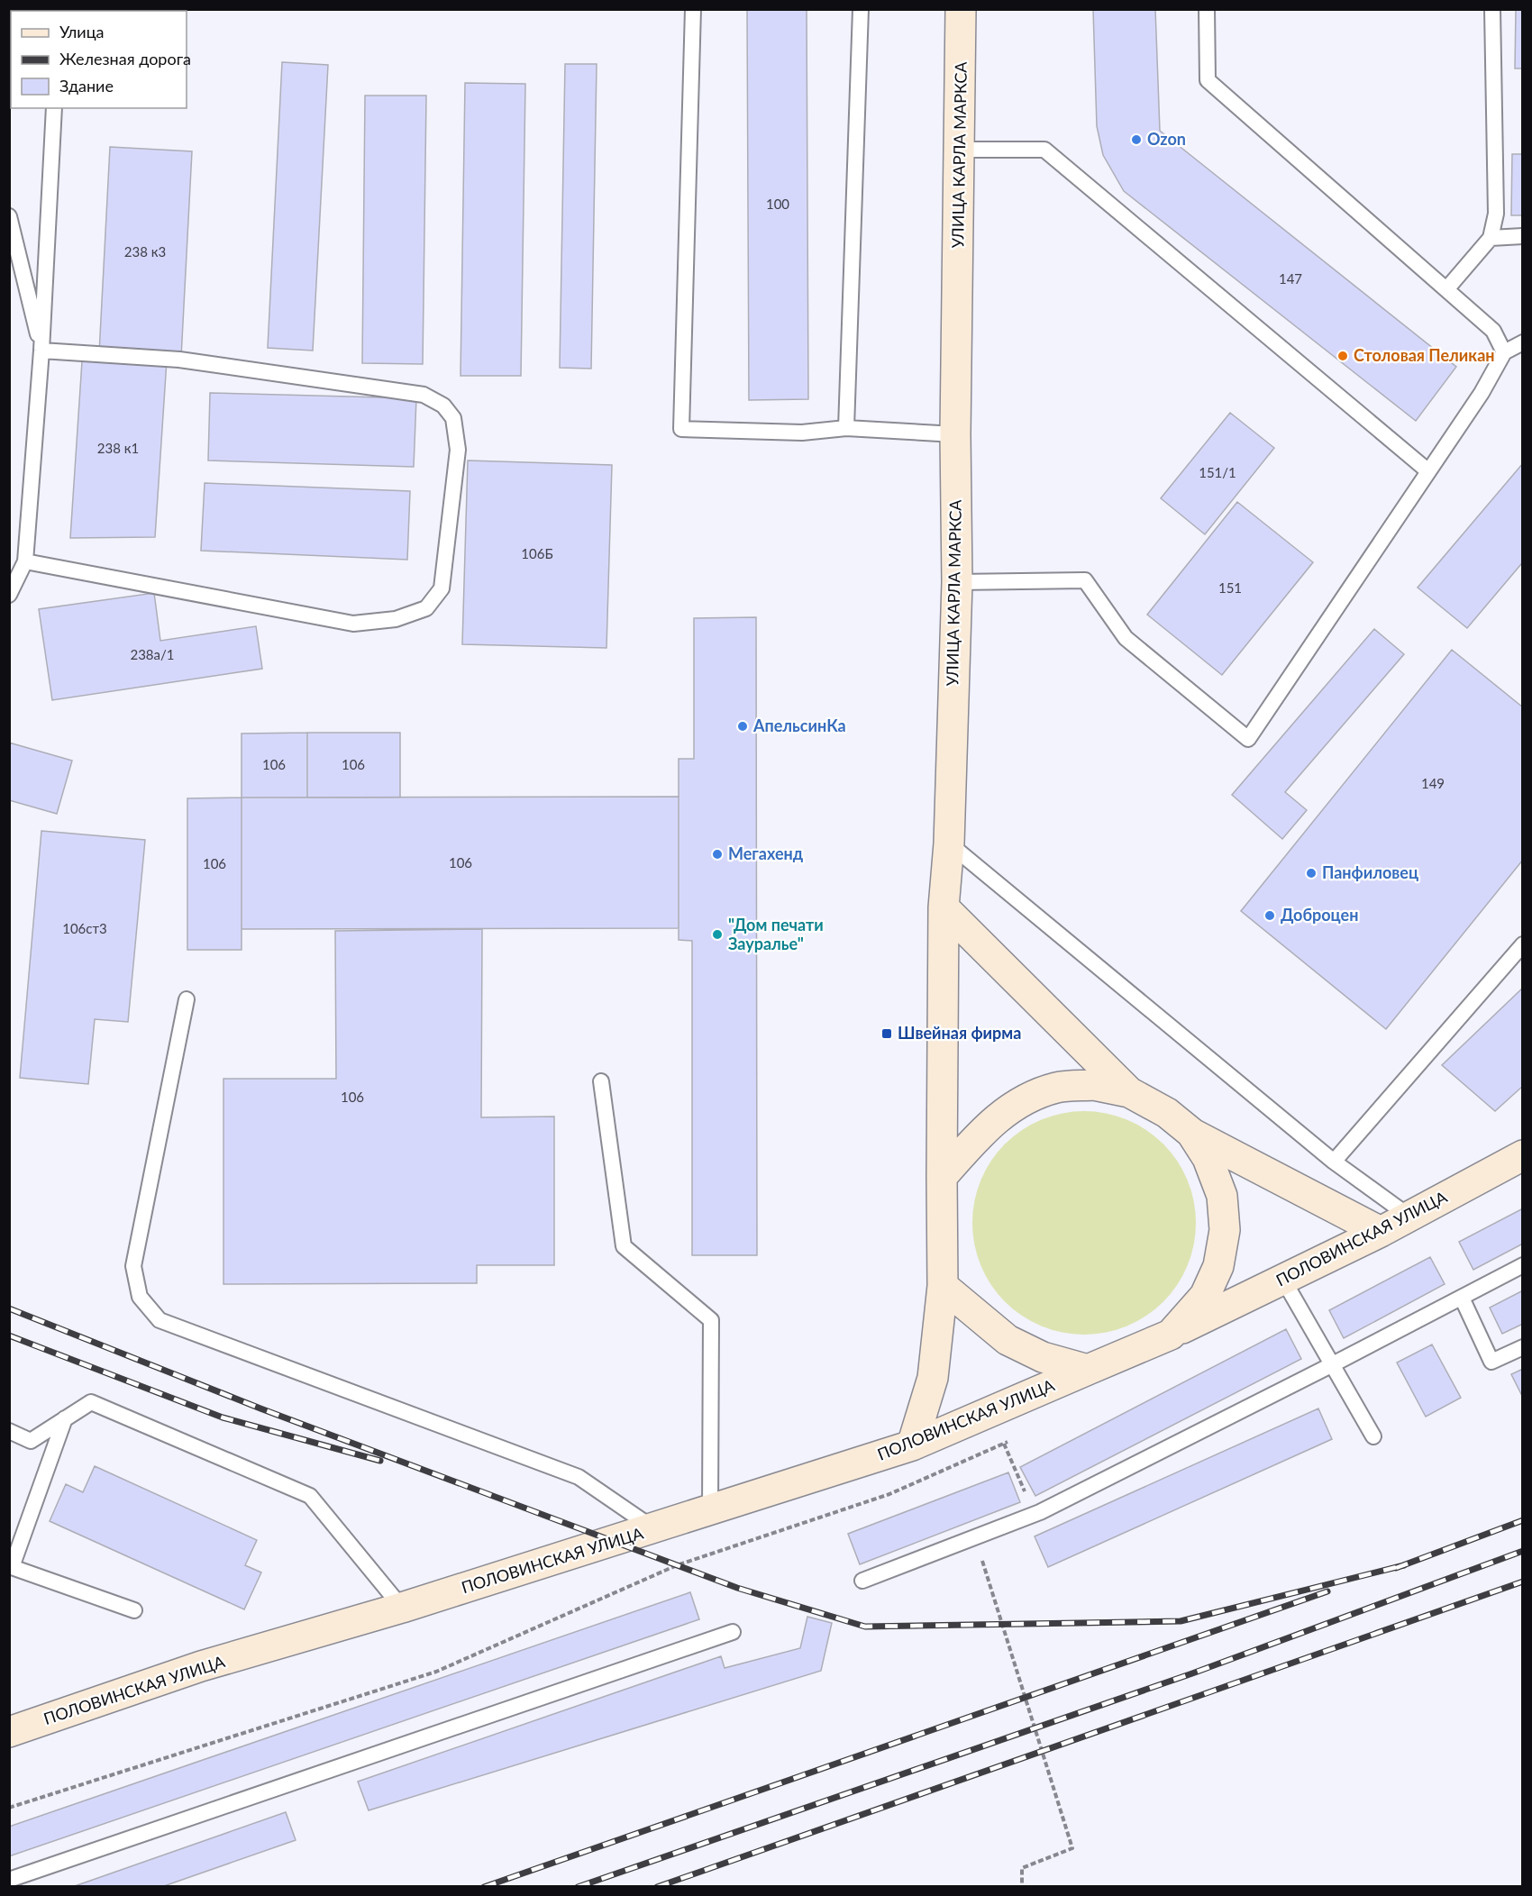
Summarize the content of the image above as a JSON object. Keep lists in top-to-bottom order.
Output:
{
  "streets": {
    "main road": ["УЛИЦА КАРЛА МАРКСА", "ПОЛОВИНСКАЯ УЛИЦА"]
  },
  "crossings": [
    ["УЛИЦА КАРЛА МАРКСА", "ПОЛОВИНСКАЯ УЛИЦА"]
  ],
  "places": {
    "other": [
      "Ozon",
      "Столовая Пеликан",
      "АпельсинКа",
      "Мегахенд",
      "Панфиловец",
      "Доброцен",
      "\"Дом печати Зауралье\""
    ],
    "transit": ["Швейная фирма"]
  },
  "house_numbers": [
    "100",
    "238 к3",
    "147",
    "238 к1",
    "151/1",
    "106Б",
    "151",
    "238а/1",
    "106",
    "106",
    "149",
    "106",
    "106",
    "106ст3",
    "106"
  ],
  "legend": ["Улица", "Железная дорога", "Здание"]
}
